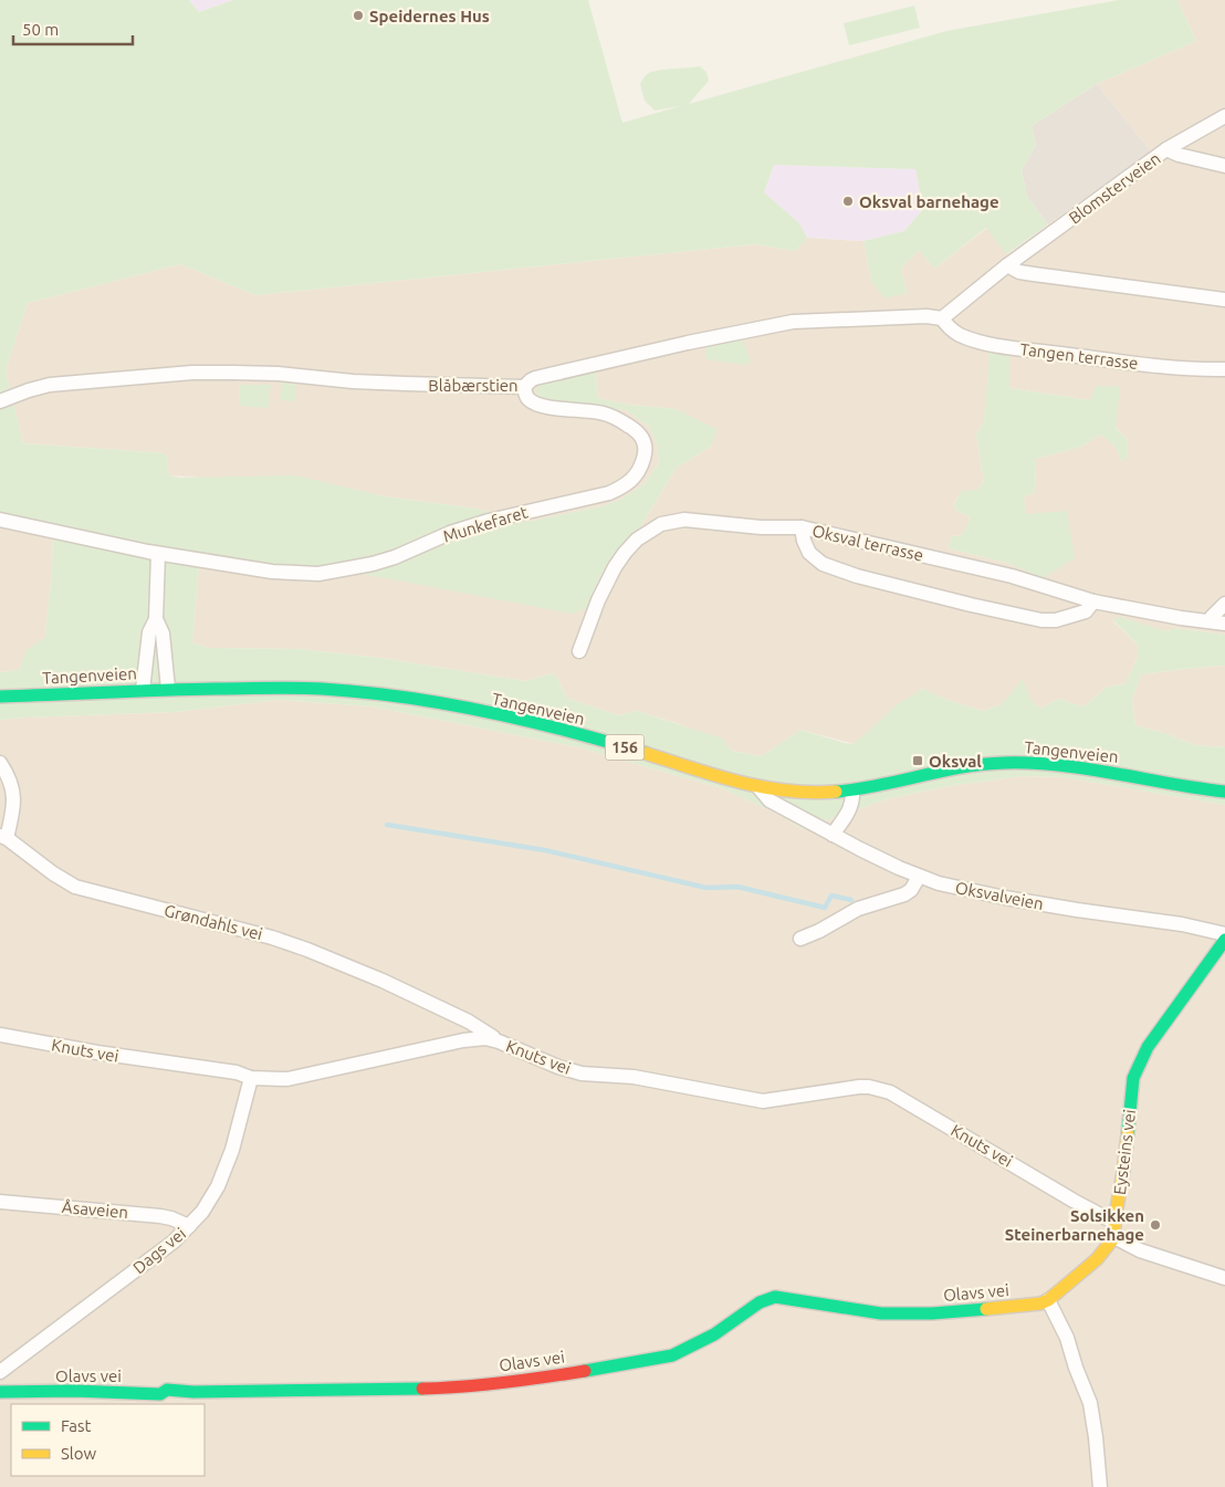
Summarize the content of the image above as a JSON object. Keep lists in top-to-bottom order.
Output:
{
  "streets": {
    "street": [
      "Blomsterveien",
      "Tangen terrasse",
      "Blåbærstien",
      "Munkefaret",
      "Oksval terrasse",
      "Tangenveien",
      "156",
      "Oksvalveien",
      "Grøndahls vei",
      "Knuts vei",
      "Eysteins vei",
      "Åsaveien",
      "Dags vei",
      "Olavs vei"
    ]
  },
  "crossings": [
    ["Blomsterveien", "Tangen terrasse"],
    ["Blomsterveien", "Blåbærstien"],
    ["Tangen terrasse", "Blåbærstien"],
    ["Blåbærstien", "Munkefaret"],
    ["Tangenveien", "Oksvalveien"],
    ["Grøndahls vei", "Knuts vei"],
    ["Knuts vei", "Eysteins vei"],
    ["Knuts vei", "Dags vei"],
    ["Åsaveien", "Dags vei"]
  ],
  "places": {
    "other": ["Speidernes Hus", "Oksval barnehage", "Solsikken Steinerbarnehage"],
    "transit": ["Oksval"]
  },
  "legend": ["Fast", "Slow"],
  "scale_bar": "50 m"
}
